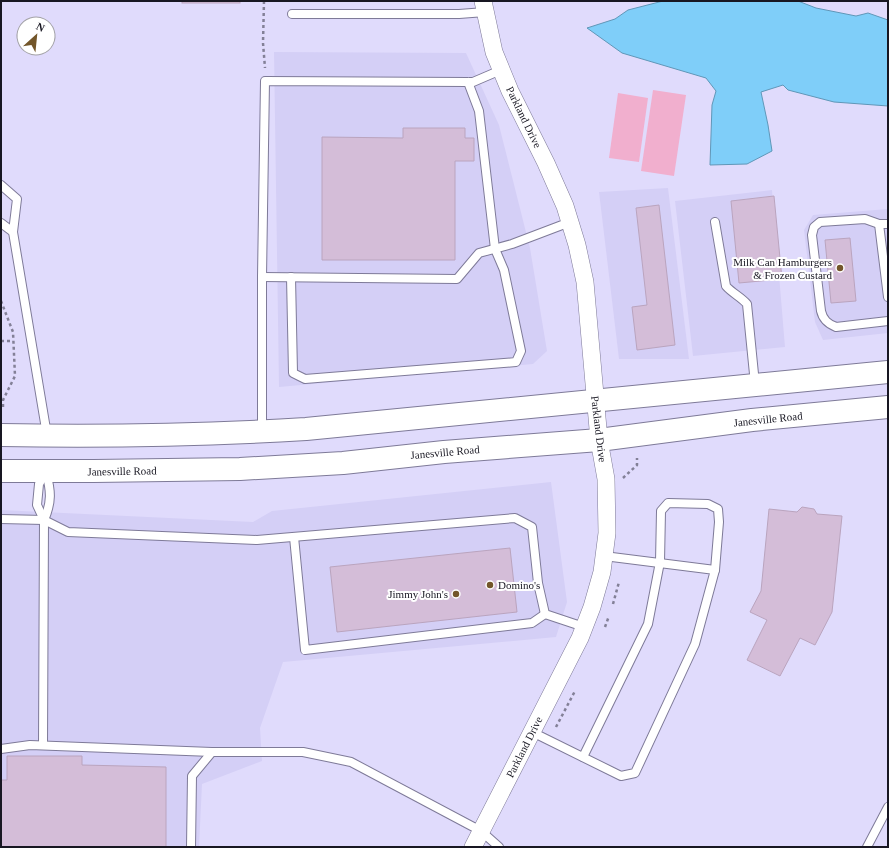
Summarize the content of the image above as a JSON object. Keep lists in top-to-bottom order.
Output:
{
  "streets": {
    "main road": ["Janesville Road"],
    "street": ["Parkland Drive"]
  },
  "crossings": [
    ["Parkland Drive", "Janesville Road"]
  ],
  "places": ["Milk Can Hamburgers & Frozen Custard", "Domino's", "Jimmy John's"],
  "north": "top right"
}
